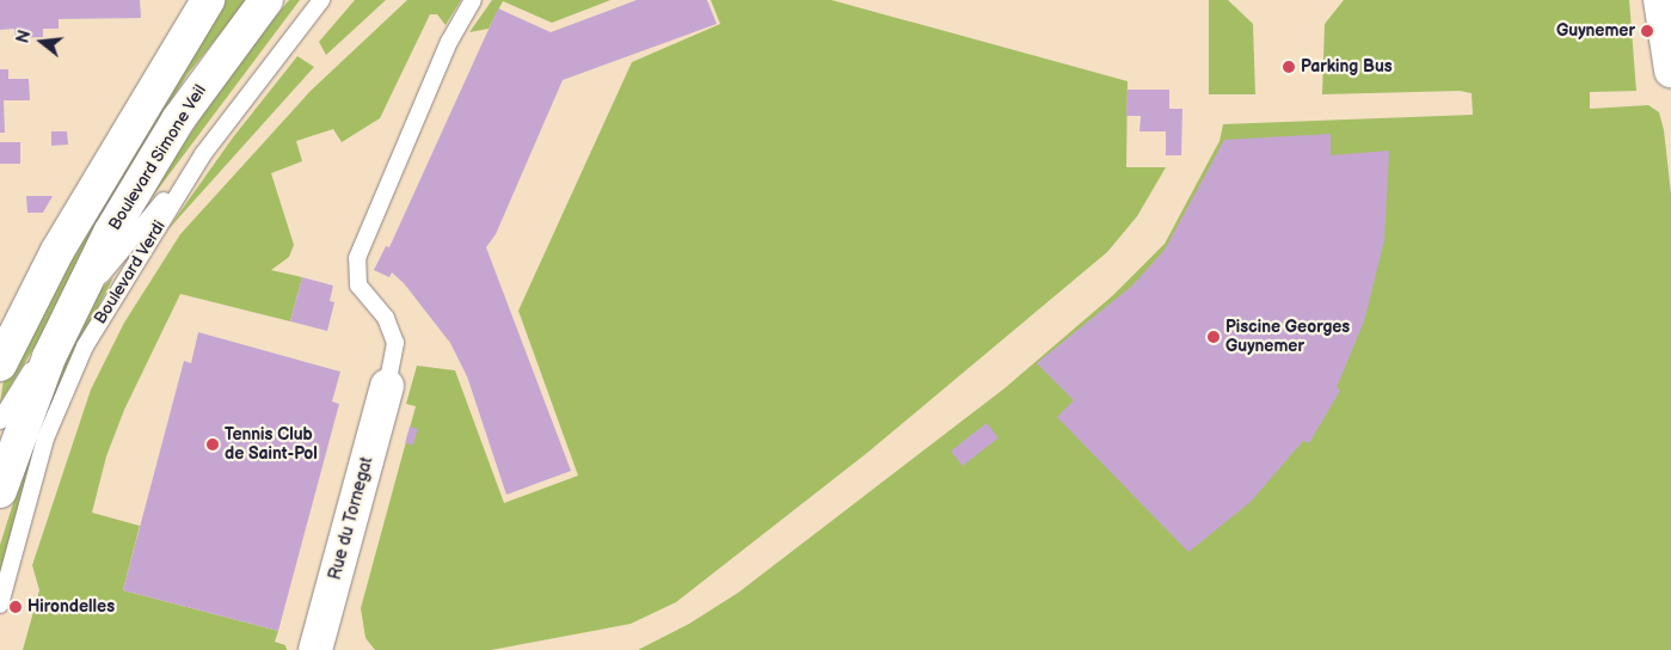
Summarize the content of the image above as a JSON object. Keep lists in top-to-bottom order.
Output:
{
  "streets": {
    "street": ["Boulevard Simone Veil", "Boulevard Verdi", "Rue du Tornegat"]
  },
  "crossings": [
    ["Boulevard Simone Veil", "Boulevard Verdi"]
  ],
  "places": [
    "Guynemer",
    "Parking Bus",
    "Piscine Georges Guynemer",
    "Tennis Club de Saint-Pol",
    "Hirondelles"
  ],
  "north": "left"
}
